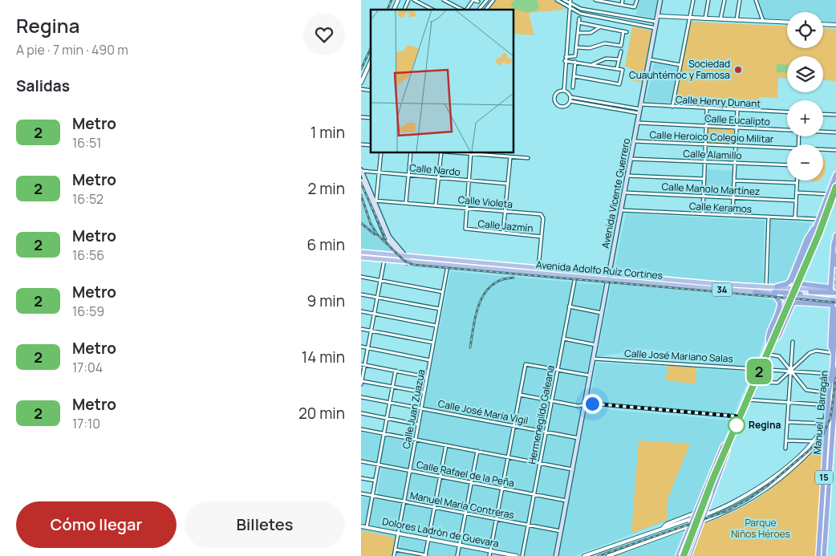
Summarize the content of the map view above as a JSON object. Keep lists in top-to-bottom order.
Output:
{
  "streets": {
    "highway": ["Manuel L. Barragán", "15"],
    "main road": ["Avenida Vicente Guerrero", "Avenida Adolfo Ruíz Cortines", "34"],
    "street": [
      "Calle Henry Dunant",
      "Calle Eucalipto",
      "Calle Heroico Colegio Militar",
      "Calle Alamillo",
      "Calle Nardo",
      "Calle Manolo Martínez",
      "Calle Violeta",
      "Calle Keramos",
      "Calle Jazmín",
      "Calle José Mariano Salas",
      "Calle Juan Zuazua",
      "Calle José María Vigil",
      "Hermenegildo Galeana",
      "Calle Rafael de la Peña",
      "Manuel María Contreras",
      "Dolores Ladròn de Guevara"
    ]
  },
  "crossings": [
    ["Calle Henry Dunant", "Avenida Vicente Guerrero"],
    ["Calle Eucalipto", "Avenida Vicente Guerrero"],
    ["Calle Heroico Colegio Militar", "Avenida Vicente Guerrero"],
    ["Calle Alamillo", "Avenida Vicente Guerrero"],
    ["Calle Manolo Martínez", "Avenida Vicente Guerrero"],
    ["Avenida Vicente Guerrero", "Calle Keramos"],
    ["Avenida Vicente Guerrero", "Avenida Adolfo Ruíz Cortines"],
    ["Avenida Vicente Guerrero", "Calle José Mariano Salas"],
    ["Avenida Vicente Guerrero", "Calle José María Vigil"],
    ["Avenida Vicente Guerrero", "Calle Rafael de la Peña"],
    ["Avenida Vicente Guerrero", "Manuel María Contreras"],
    ["Calle Violeta", "Calle Jazmín"],
    ["Calle Violeta", "Avenida Adolfo Ruíz Cortines"],
    ["Avenida Adolfo Ruíz Cortines", "Calle Juan Zuazua"],
    ["Avenida Adolfo Ruíz Cortines", "Hermenegildo Galeana"],
    ["Calle José Mariano Salas", "Manuel L. Barragán"],
    ["Calle Juan Zuazua", "Calle José María Vigil"],
    ["Calle Juan Zuazua", "Calle Rafael de la Peña"],
    ["Calle Juan Zuazua", "Manuel María Contreras"],
    ["Calle Juan Zuazua", "Dolores Ladròn de Guevara"],
    ["Calle José María Vigil", "Hermenegildo Galeana"],
    ["Hermenegildo Galeana", "Calle Rafael de la Peña"],
    ["Hermenegildo Galeana", "Manuel María Contreras"]
  ],
  "parks": ["Parque Niños Héroes"],
  "places": ["Sociedad Cuauhtémoc y Famosa", "Regina"],
  "lines": ["metro line 2"],
  "page": {
    "heading": [
      ["Regina", "A pie · 7 min · 490 m"],
      "Salidas"
    ],
    "on_map": "2",
    "map_buttons": ["+", "−"],
    "list": [
      {
        "mark": "2",
        "name": "Metro",
        "note": "16:51",
        "value": "1 min"
      },
      {
        "mark": "2",
        "name": "Metro",
        "note": "16:52",
        "value": "2 min"
      },
      {
        "mark": "2",
        "name": "Metro",
        "note": "16:56",
        "value": "6 min"
      },
      {
        "mark": "2",
        "name": "Metro",
        "note": "16:59",
        "value": "9 min"
      },
      {
        "mark": "2",
        "name": "Metro",
        "note": "17:04",
        "value": "14 min"
      },
      {
        "mark": "2",
        "name": "Metro",
        "note": "17:10",
        "value": "20 min"
      }
    ],
    "buttons": ["Cómo llegar", "Billetes"]
  }
}
